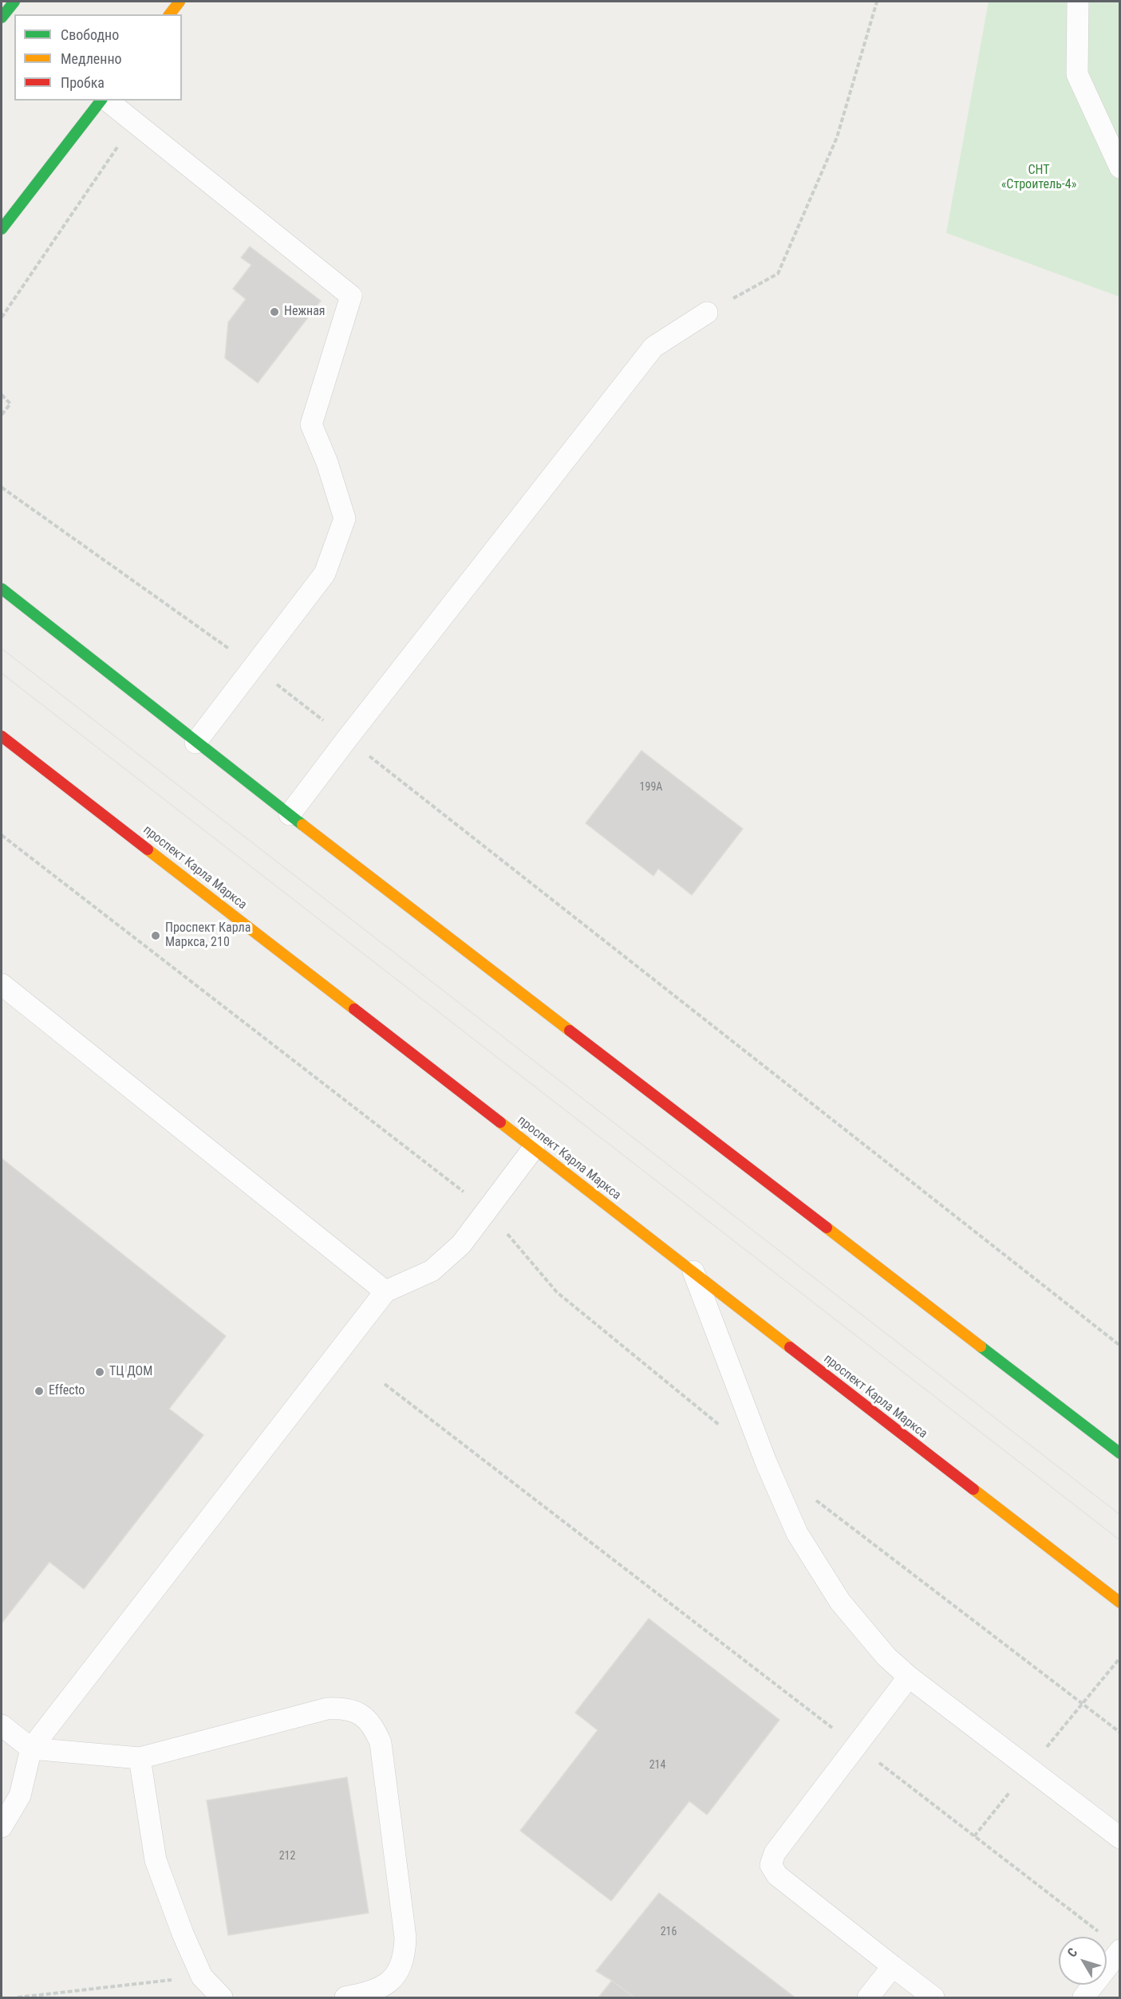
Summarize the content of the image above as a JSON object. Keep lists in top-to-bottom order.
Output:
{
  "streets": {
    "main road": ["проспект Карла Маркса"]
  },
  "parks": ["СНТ «Строитель-4»"],
  "places": [
    "Нежная",
    "Проспект Карла Маркса, 210",
    "ТЦ ДОМ",
    "Effecto"
  ],
  "house_numbers": [
    "199А",
    "214",
    "212",
    "216"
  ],
  "legend": ["Свободно", "Медленно", "Пробка"],
  "north": "top left"
}
